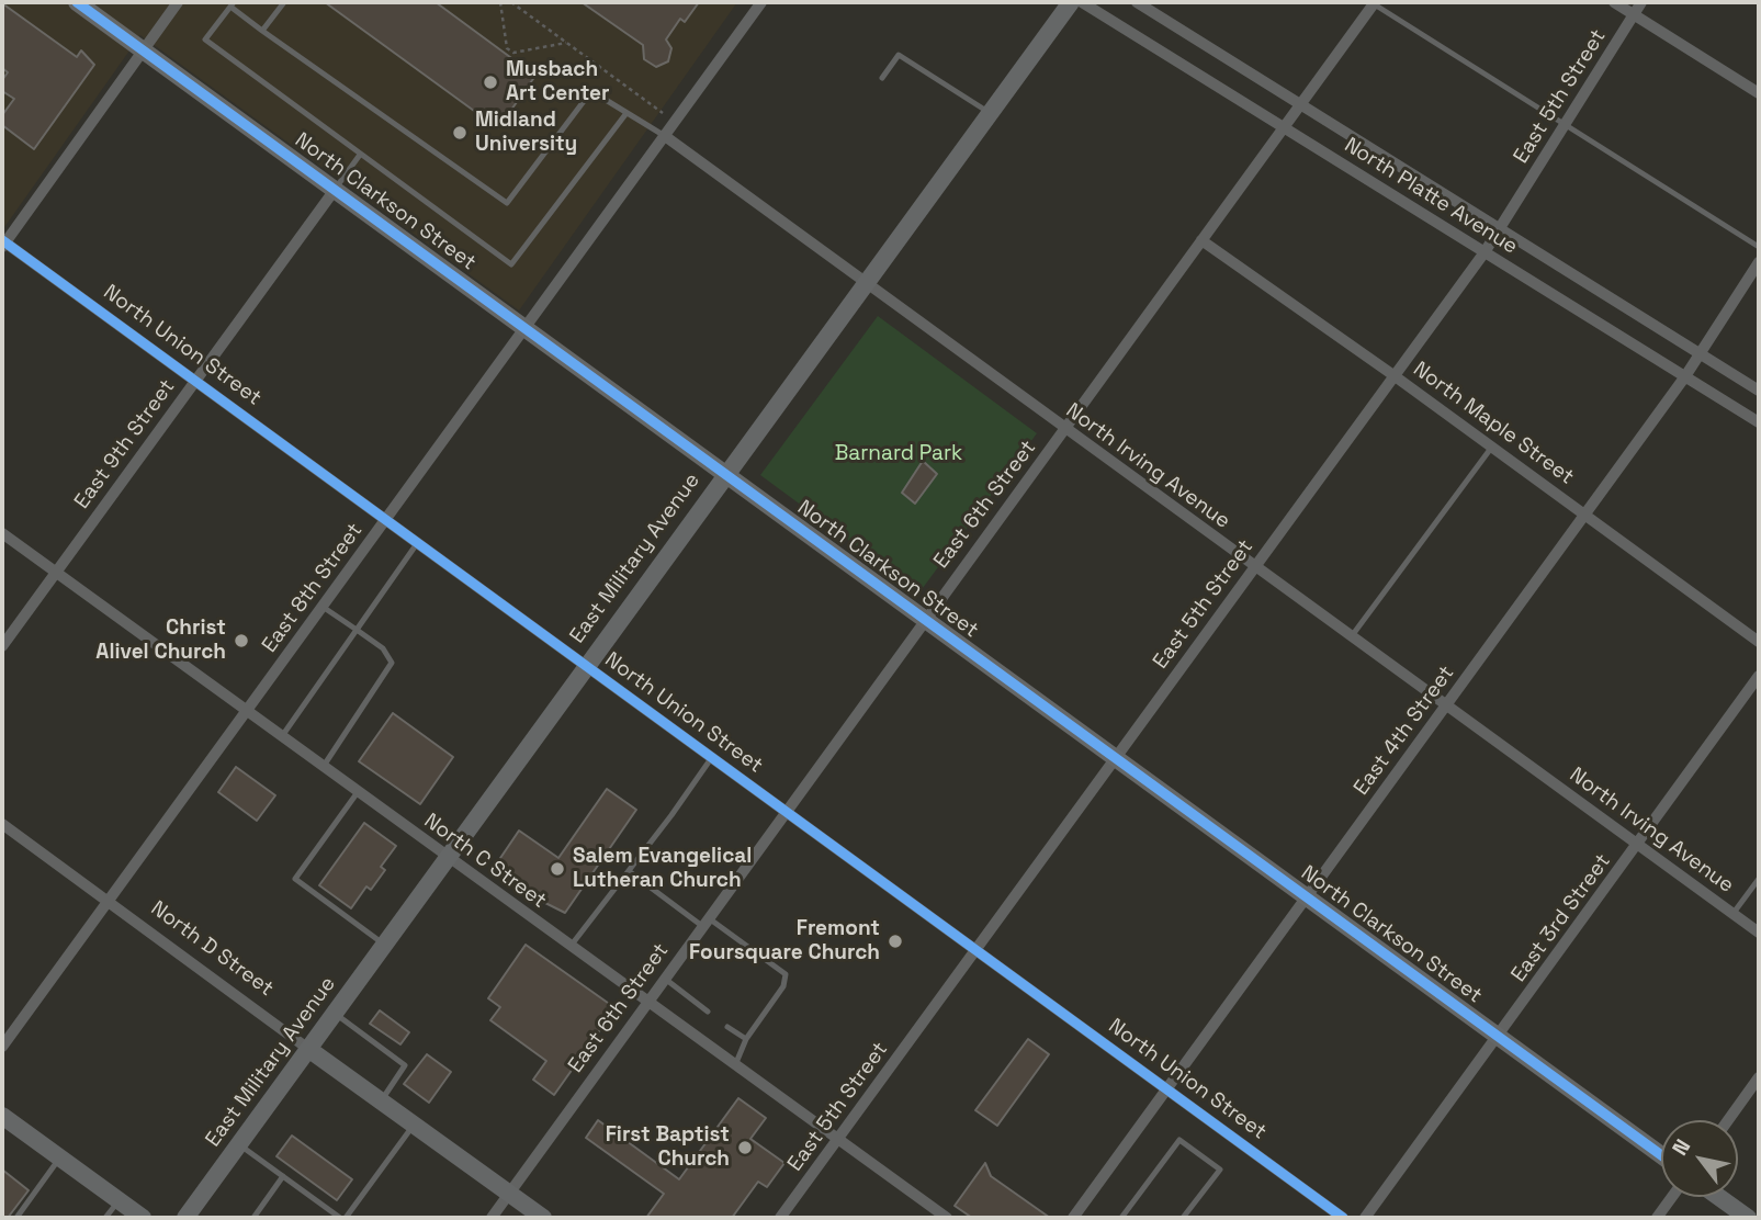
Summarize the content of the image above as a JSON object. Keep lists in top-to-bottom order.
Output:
{
  "streets": {
    "street": [
      "East 5th Street",
      "North Platte Avenue",
      "North Clarkson Street",
      "North Union Street",
      "North Maple Street",
      "East 9th Street",
      "North Irving Avenue",
      "East 6th Street",
      "East Military Avenue",
      "East 8th Street",
      "East 4th Street",
      "North C Street",
      "East 3rd Street",
      "North D Street"
    ]
  },
  "crossings": [
    ["East 5th Street", "North Platte Avenue"],
    ["East 5th Street", "North Clarkson Street"],
    ["East 5th Street", "North Union Street"],
    ["East 5th Street", "North Maple Street"],
    ["East 5th Street", "North Irving Avenue"],
    ["East 5th Street", "North C Street"],
    ["North Platte Avenue", "East 6th Street"],
    ["North Platte Avenue", "East 4th Street"],
    ["North Clarkson Street", "East 9th Street"],
    ["North Clarkson Street", "East 6th Street"],
    ["North Clarkson Street", "East Military Avenue"],
    ["North Clarkson Street", "East 8th Street"],
    ["North Clarkson Street", "East 4th Street"],
    ["North Clarkson Street", "East 3rd Street"],
    ["North Union Street", "East 9th Street"],
    ["North Union Street", "East 6th Street"],
    ["North Union Street", "East Military Avenue"],
    ["North Union Street", "East 8th Street"],
    ["North Union Street", "East 4th Street"],
    ["North Maple Street", "East 6th Street"],
    ["North Maple Street", "East 4th Street"],
    ["East 9th Street", "North C Street"],
    ["North Irving Avenue", "East 6th Street"],
    ["North Irving Avenue", "East Military Avenue"],
    ["North Irving Avenue", "East 8th Street"],
    ["North Irving Avenue", "East 4th Street"],
    ["North Irving Avenue", "East 3rd Street"],
    ["East 6th Street", "North C Street"],
    ["East 6th Street", "North D Street"],
    ["East Military Avenue", "North C Street"],
    ["East Military Avenue", "North D Street"],
    ["East 8th Street", "North C Street"],
    ["East 8th Street", "North D Street"]
  ],
  "parks": ["Barnard Park"],
  "places": [
    "Musbach Art Center",
    "Midland University",
    "Christ Alivel Church",
    "Salem Evangelical Lutheran Church",
    "Fremont Foursquare Church",
    "First Baptist Church"
  ],
  "north": "top left"
}
